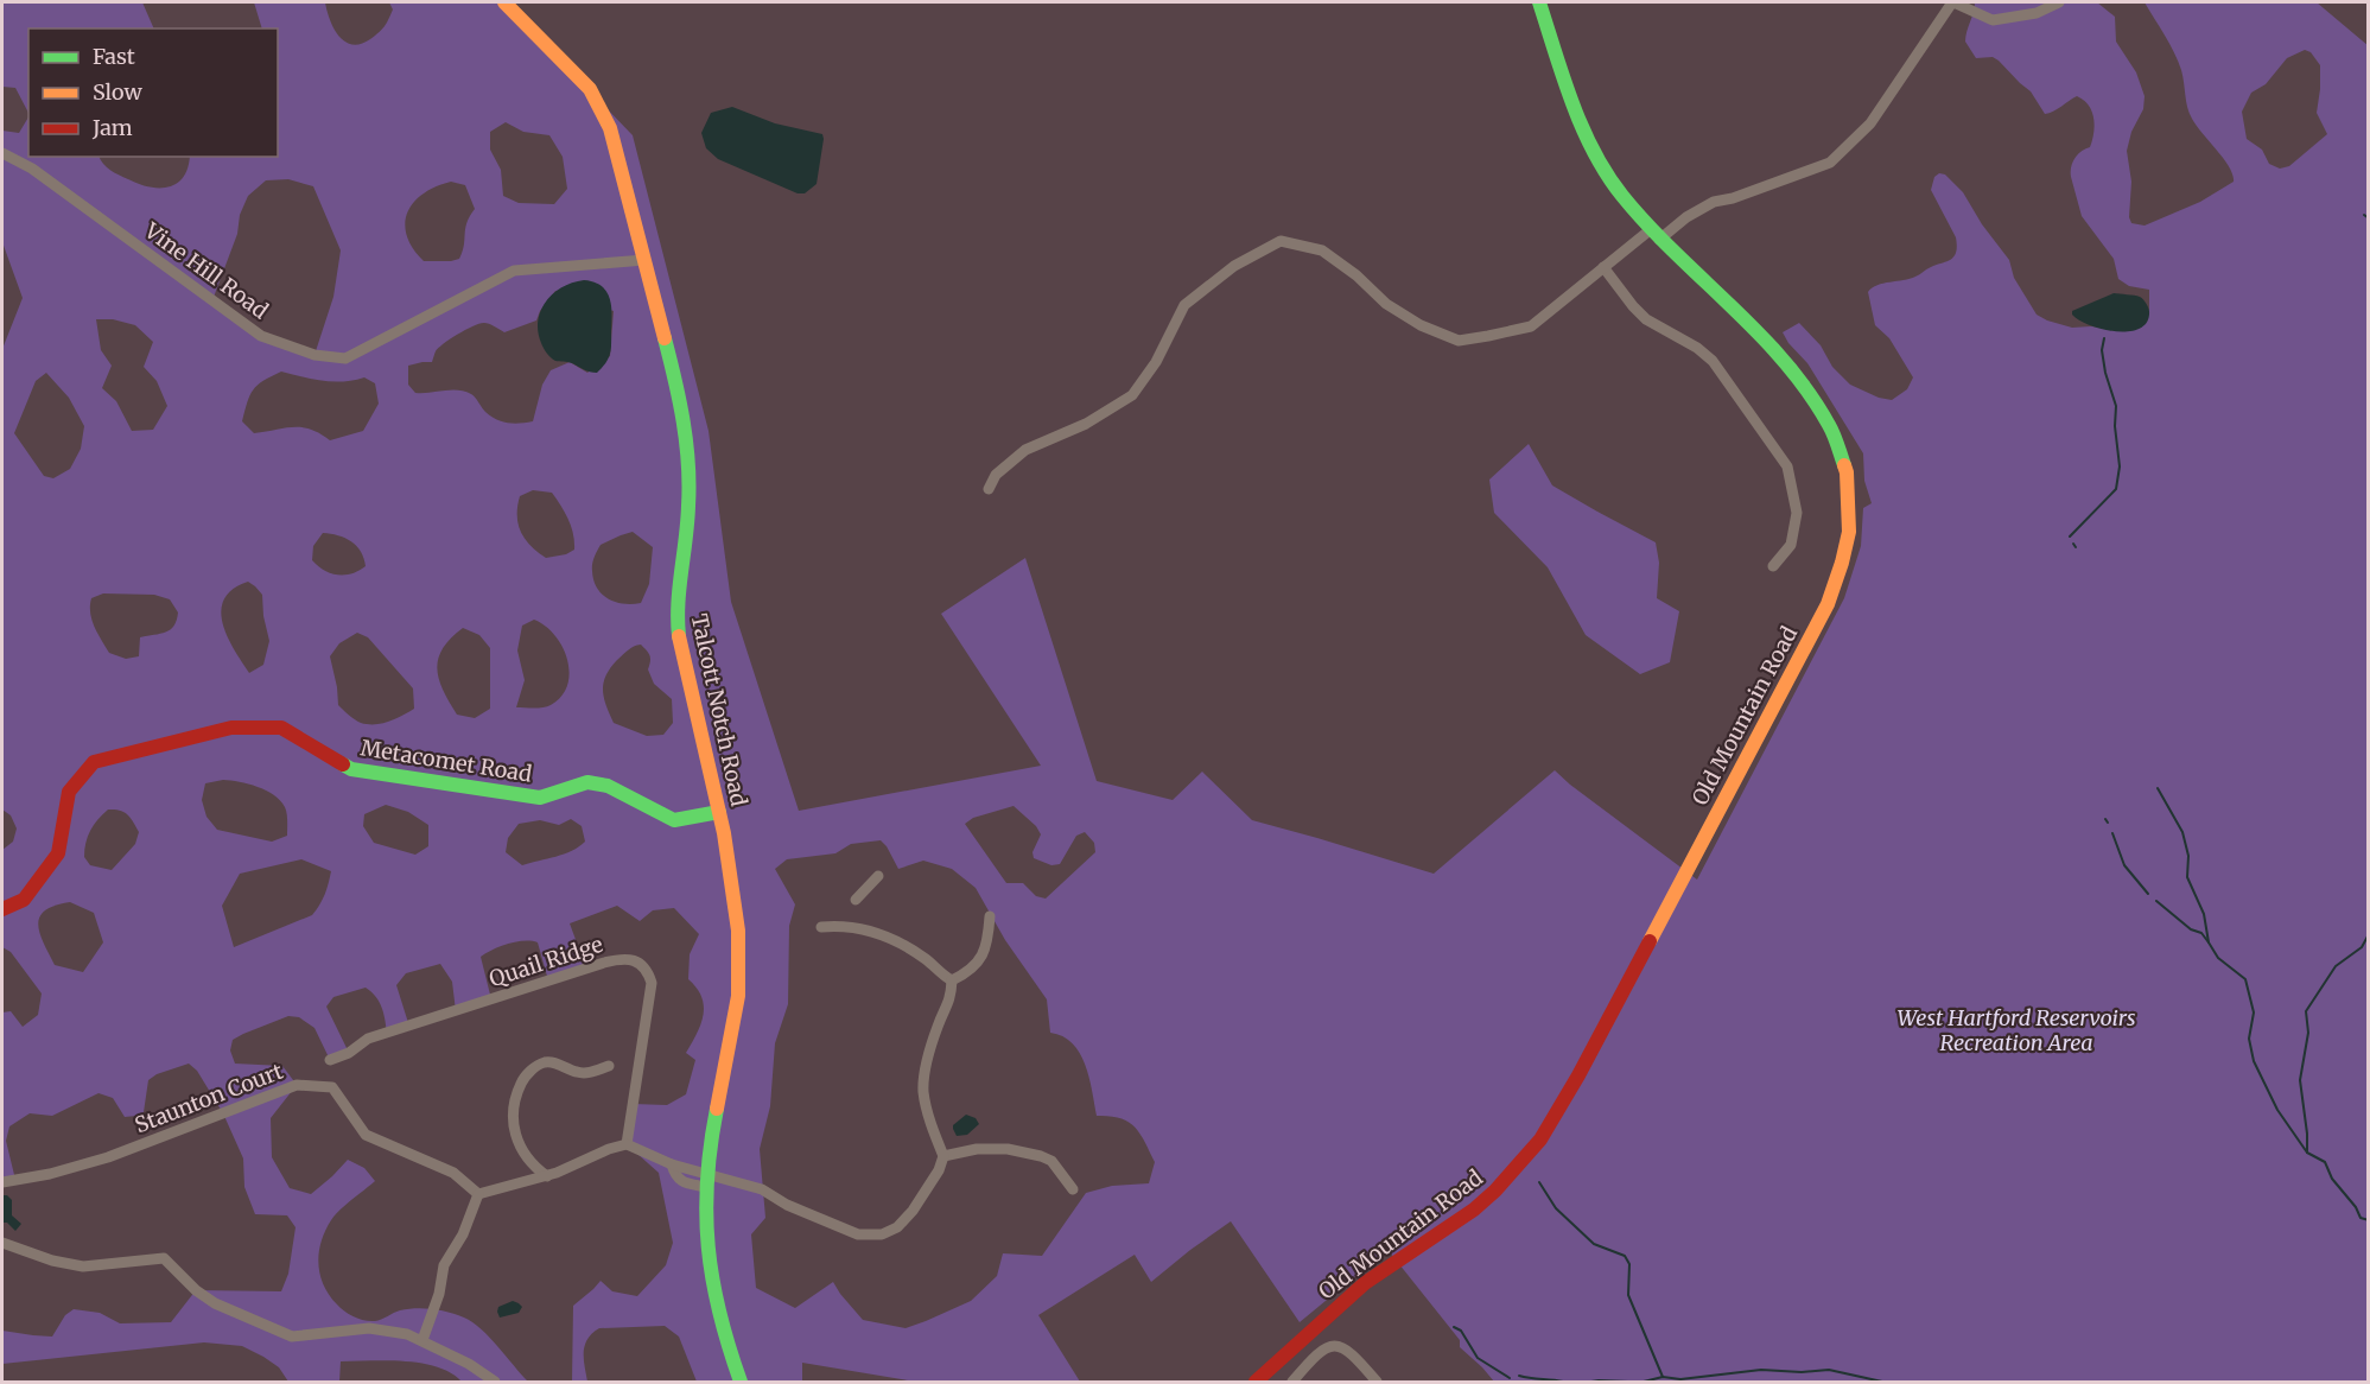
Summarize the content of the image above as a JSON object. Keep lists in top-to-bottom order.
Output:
{
  "streets": {
    "street": [
      "Vine Hill Road",
      "Talcott Notch Road",
      "Old Mountain Road",
      "Metacomet Road",
      "Quail Ridge",
      "Staunton Court"
    ]
  },
  "crossings": [
    ["Vine Hill Road", "Talcott Notch Road"],
    ["Talcott Notch Road", "Metacomet Road"]
  ],
  "parks": ["West Hartford Reservoirs Recreation Area"],
  "legend": ["Fast", "Slow", "Jam"]
}
